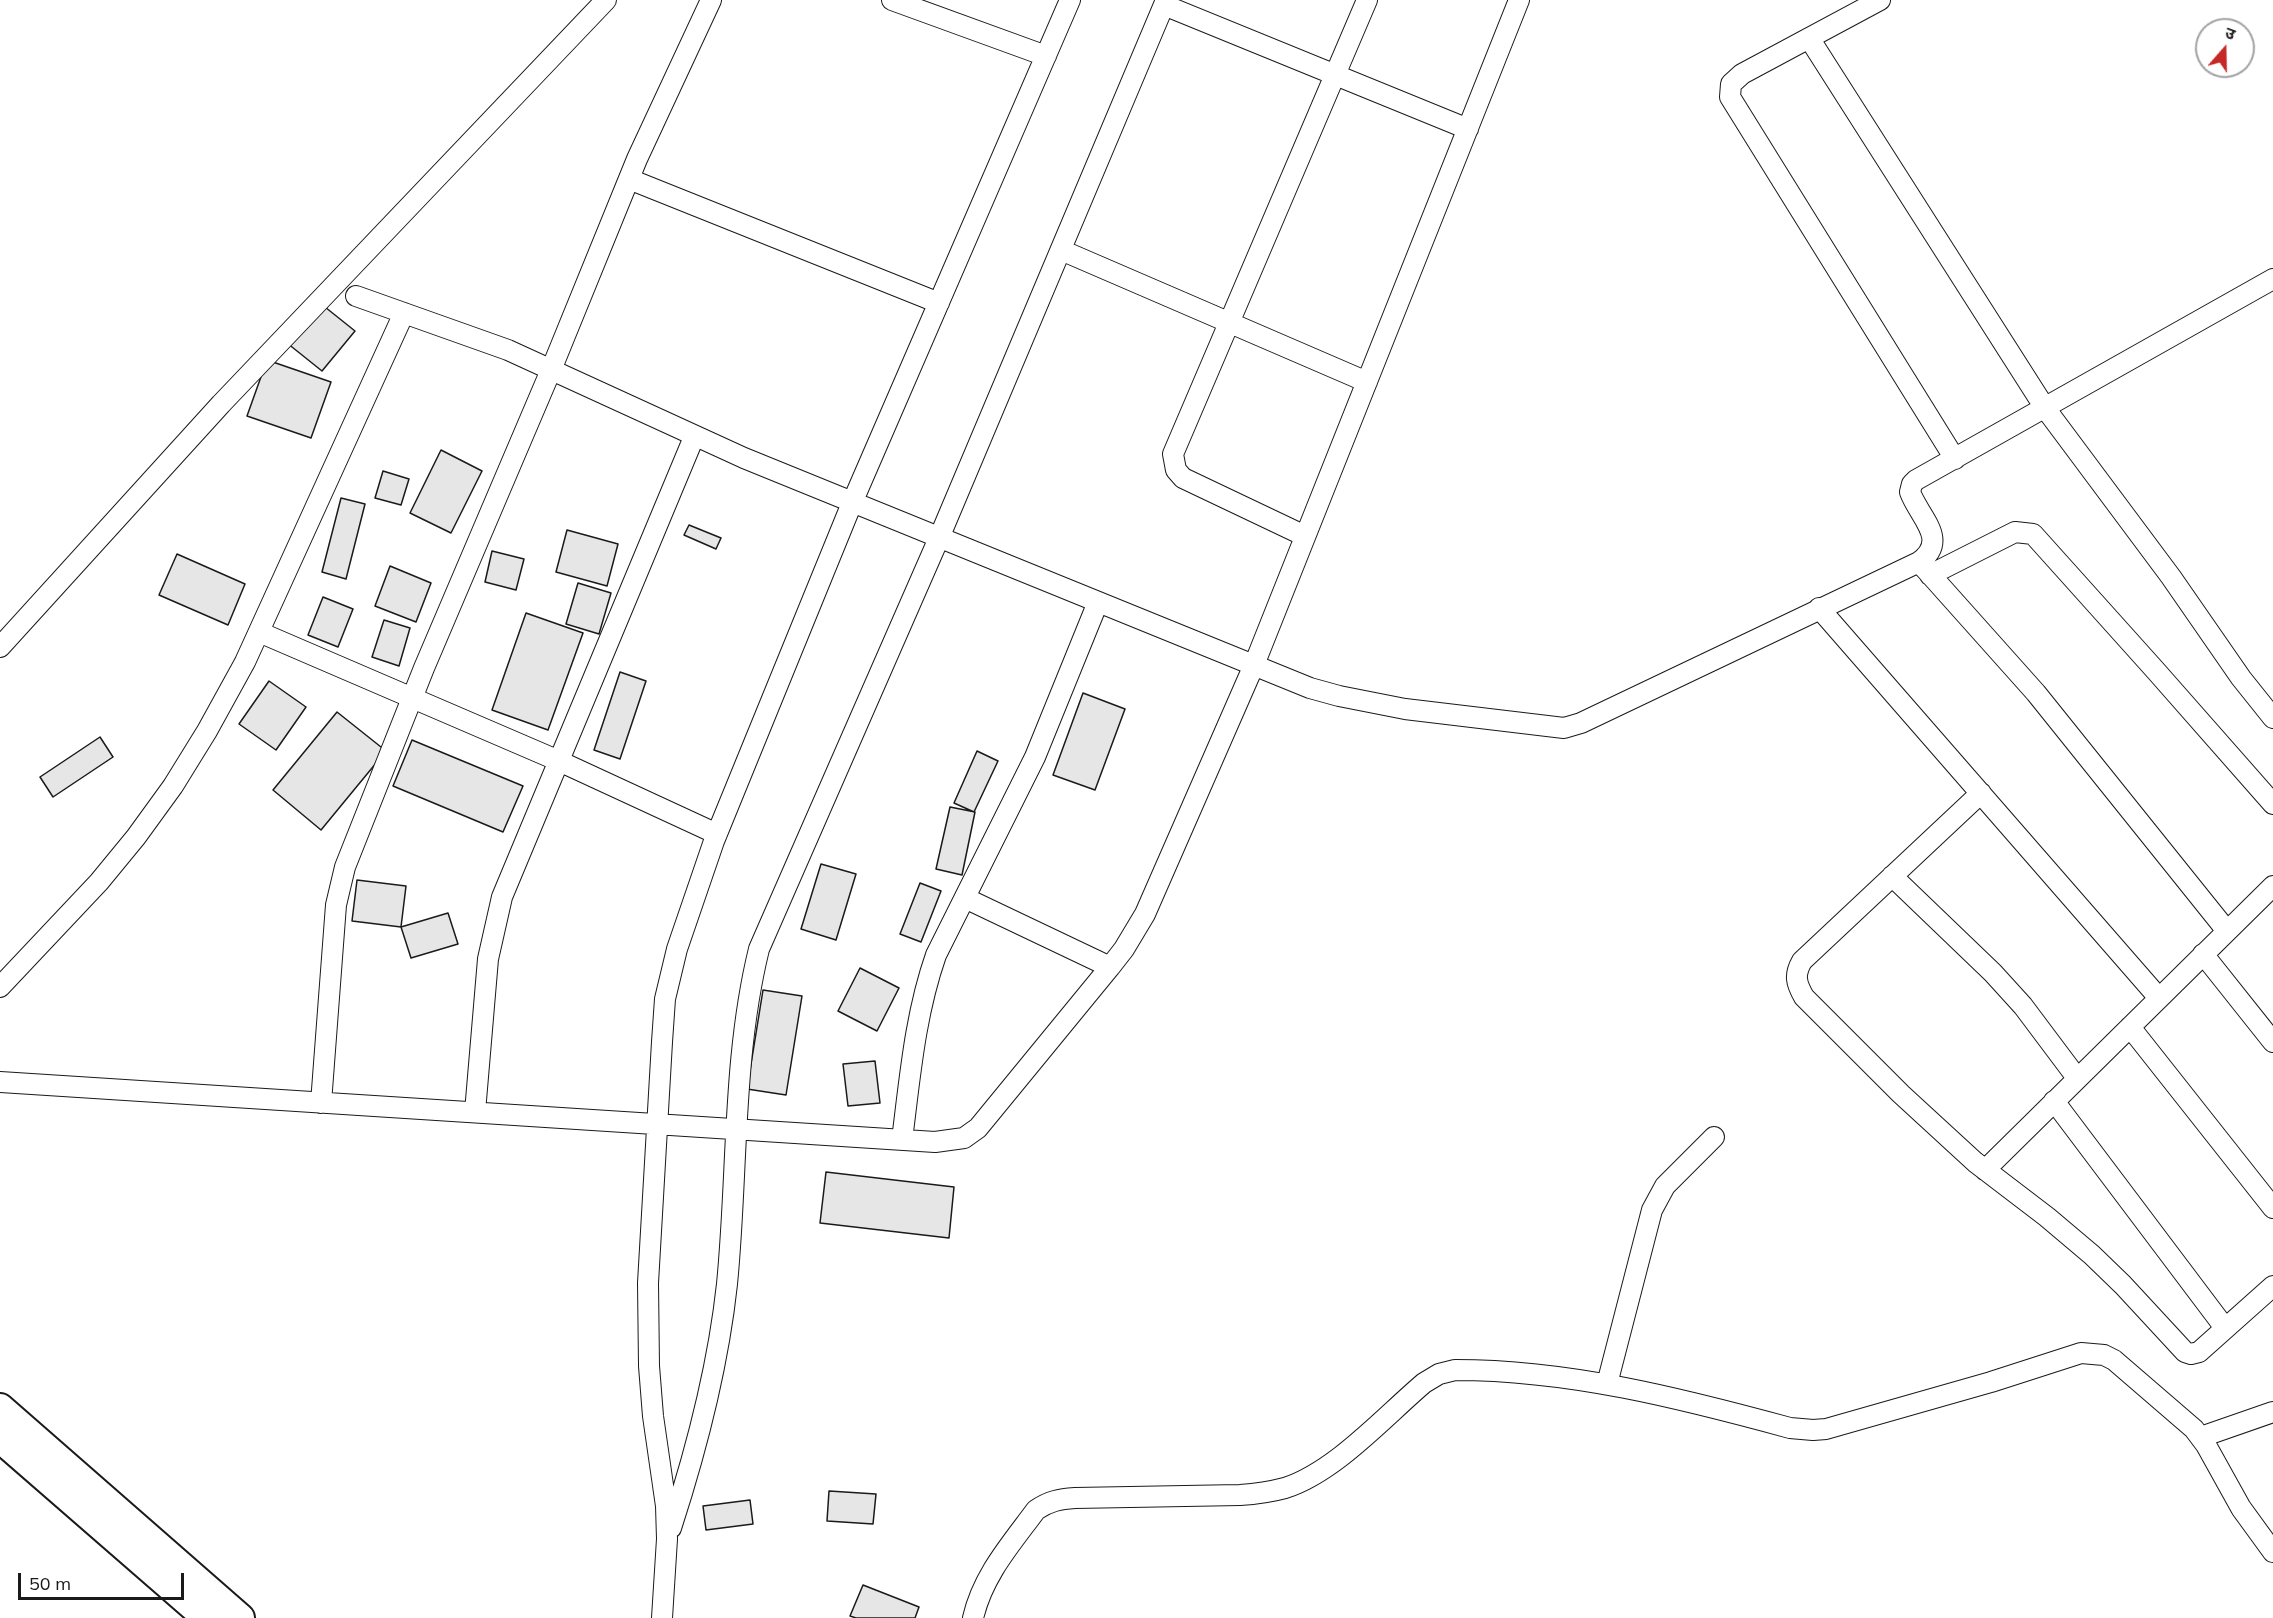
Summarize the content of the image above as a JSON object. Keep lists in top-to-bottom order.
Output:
{
  "scale_bar": "50 m",
  "north": "top"
}
